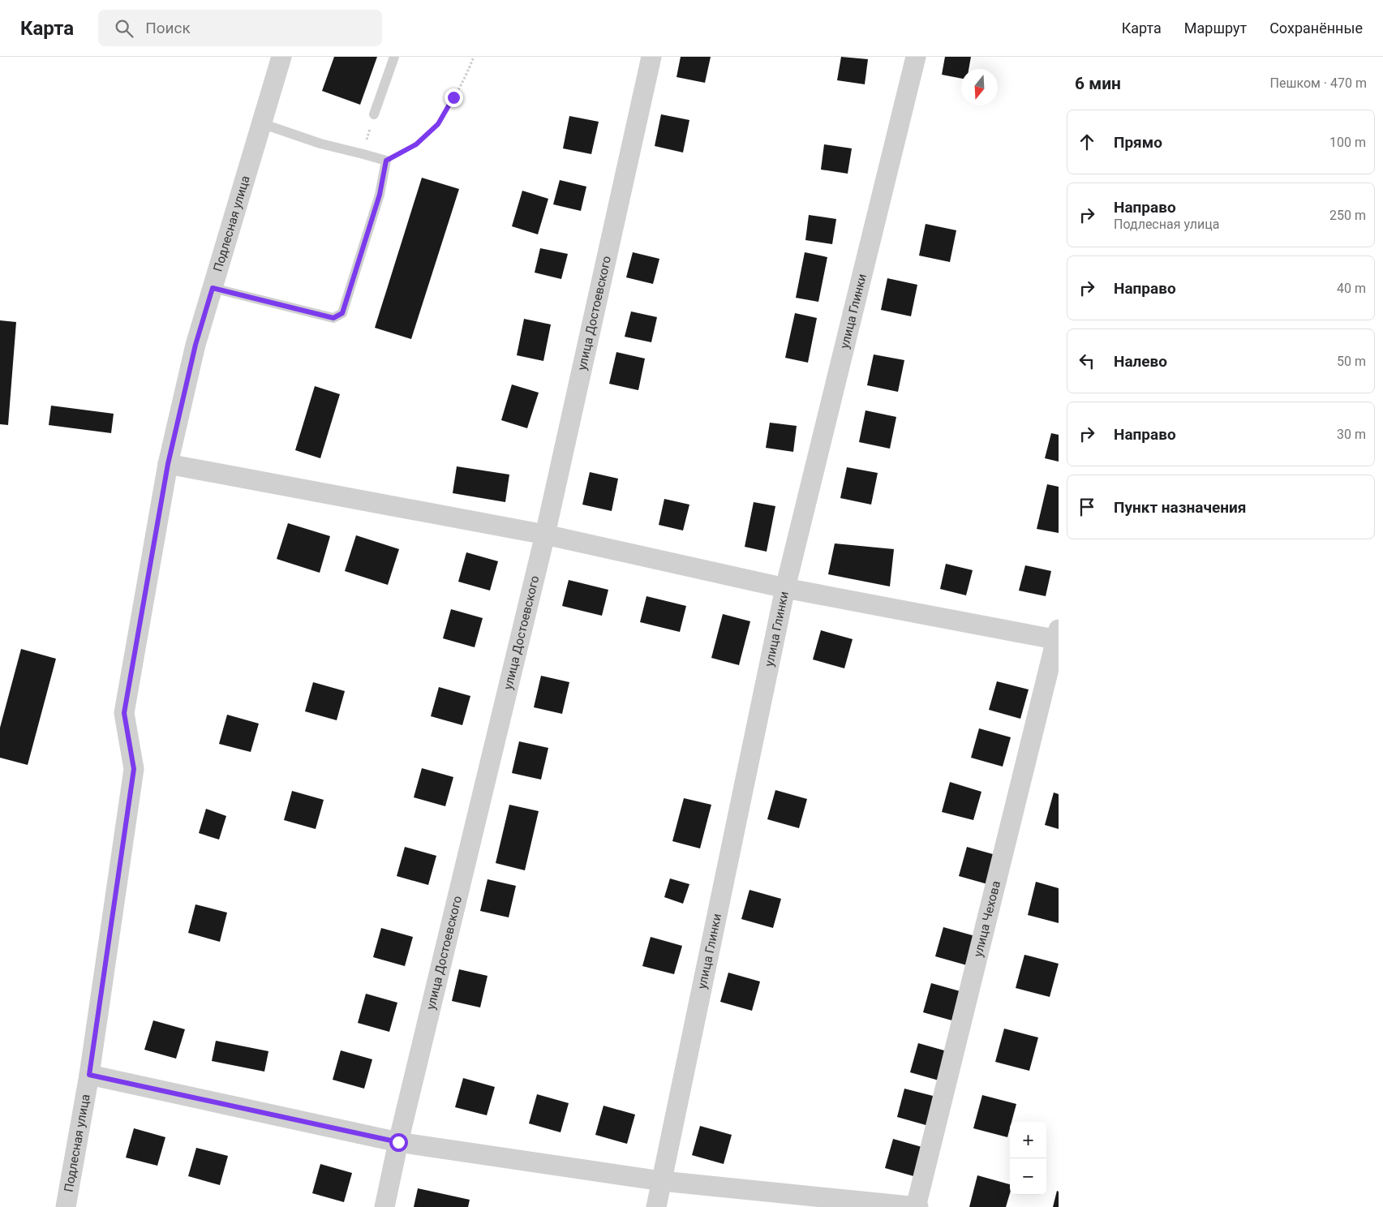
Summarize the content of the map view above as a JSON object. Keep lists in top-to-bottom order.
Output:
{
  "streets": {
    "street": [
      "Подлесная улица",
      "улица Глинки",
      "улица Достоевского",
      "улица Чехова"
    ]
  },
  "north": "bottom",
  "page": {
    "header": "Карта",
    "search": "Поиск",
    "nav": ["Карта", "Маршрут", "Сохранённые"],
    "heading": ["6 мин", "Пешком · 470 m"],
    "list": [
      ["Прямо", "100 m"],
      ["Направо", "Подлесная улица", "250 m"],
      ["Направо", "40 m"],
      ["Налево", "50 m"],
      ["Направо", "30 m"],
      "Пункт назначения"
    ],
    "map_buttons": ["+", "−"]
  }
}
